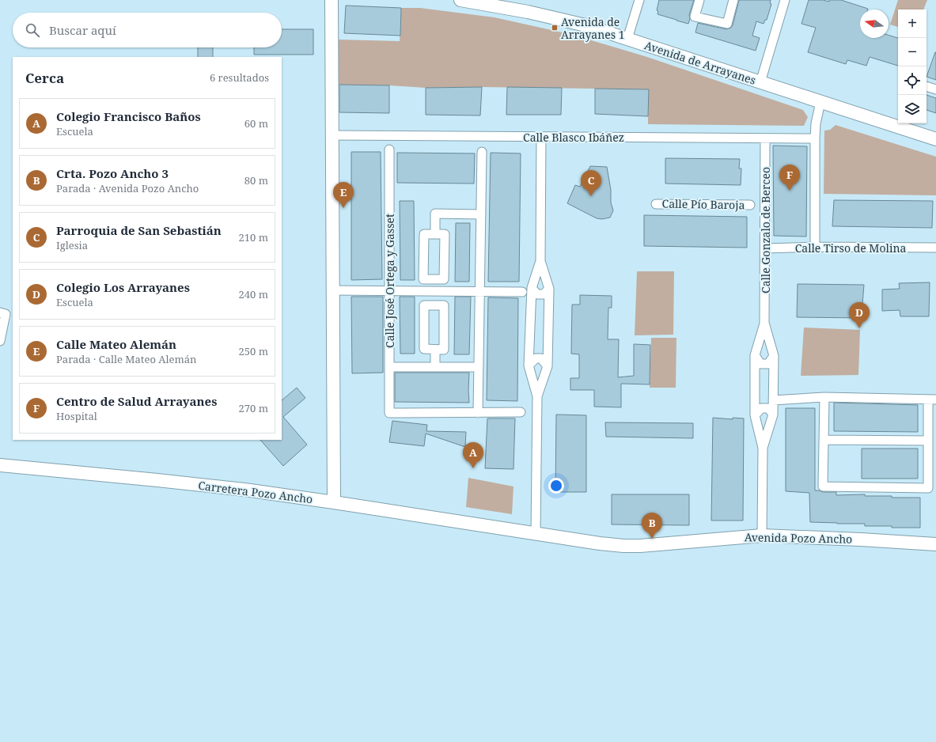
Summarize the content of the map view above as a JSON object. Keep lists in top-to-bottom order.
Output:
{
  "streets": {
    "street": [
      "Avenida de Arrayanes",
      "Calle Blasco Ibáñez",
      "Calle Pío Baroja",
      "Calle Gonzalo de Berceo",
      "Calle Tirso de Molina",
      "Calle José Ortega y Gasset",
      "Carretera Pozo Ancho",
      "Avenida Pozo Ancho"
    ]
  },
  "crossings": [
    ["Calle Blasco Ibáñez", "Calle Gonzalo de Berceo"],
    ["Calle Gonzalo de Berceo", "Calle Tirso de Molina"],
    ["Calle Gonzalo de Berceo", "Avenida Pozo Ancho"],
    ["Carretera Pozo Ancho", "Avenida Pozo Ancho"]
  ],
  "places": {
    "transit": ["Avenida de Arrayanes 1"]
  },
  "north": "left",
  "page": {
    "map_buttons": ["+", "−"],
    "search": "Buscar aquí",
    "heading": ["Cerca", "6 resultados"],
    "list": [
      {
        "mark": "A",
        "name": "Colegio Francisco Baños",
        "note": "Escuela",
        "value": "60 m"
      },
      {
        "mark": "B",
        "name": "Crta. Pozo Ancho 3",
        "note": "Parada · Avenida Pozo Ancho",
        "value": "80 m"
      },
      {
        "mark": "C",
        "name": "Parroquia de San Sebastián",
        "note": "Iglesia",
        "value": "210 m"
      },
      {
        "mark": "D",
        "name": "Colegio Los Arrayanes",
        "note": "Escuela",
        "value": "240 m"
      },
      {
        "mark": "E",
        "name": "Calle Mateo Alemán",
        "note": "Parada · Calle Mateo Alemán",
        "value": "250 m"
      },
      {
        "mark": "F",
        "name": "Centro de Salud Arrayanes",
        "note": "Hospital",
        "value": "270 m"
      }
    ],
    "pins": [
      "F",
      "C",
      "E",
      "D",
      "A",
      "B"
    ]
  }
}
